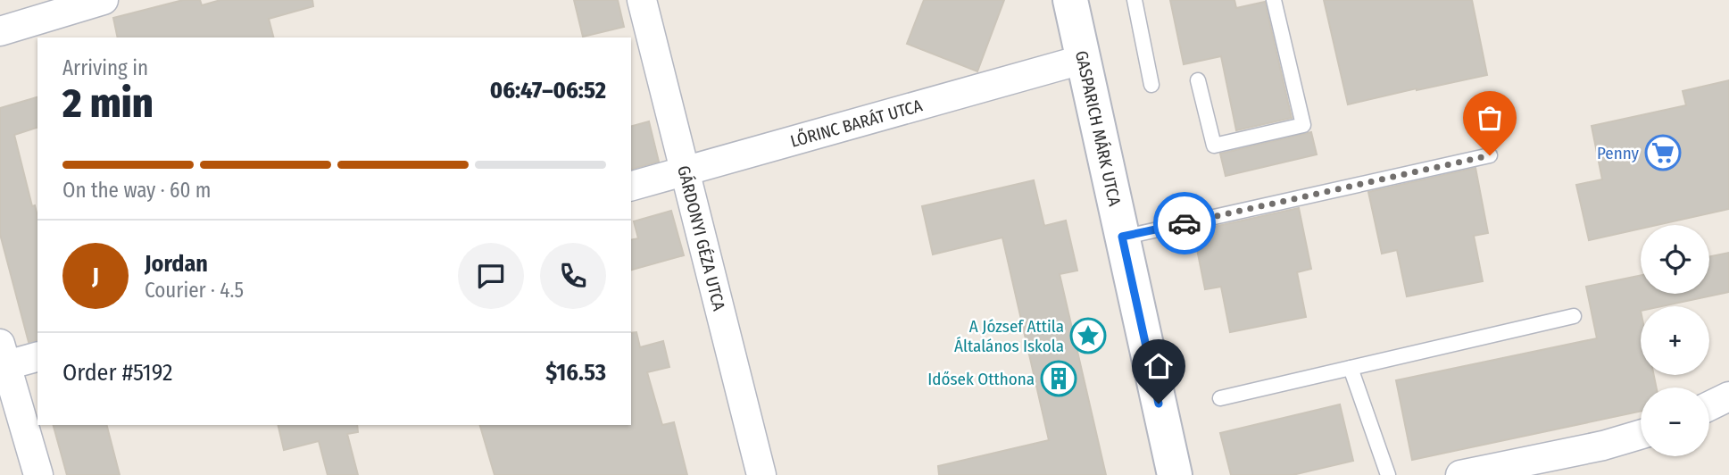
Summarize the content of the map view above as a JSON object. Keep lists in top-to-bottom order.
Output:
{
  "streets": {
    "street": ["LŐRINC BARÁT UTCA", "GASPARICH MÁRK UTCA", "GÁRDONYI GÉZA UTCA"]
  },
  "crossings": [
    ["LŐRINC BARÁT UTCA", "GASPARICH MÁRK UTCA"],
    ["LŐRINC BARÁT UTCA", "GÁRDONYI GÉZA UTCA"]
  ],
  "places": {
    "supermarket": ["Penny"],
    "place": ["A József Attila Általános Iskola"],
    "building": ["Idősek Otthona"]
  },
  "page": {
    "heading": ["2 min", "Arriving in", "06:47–06:52"],
    "panel": [
      "Jordan",
      "Courier · 4.5",
      "Order #5192",
      "$16.53"
    ],
    "bar": "On the way · 60 m",
    "map_buttons": ["+", "−"],
    "round": "J"
  }
}
